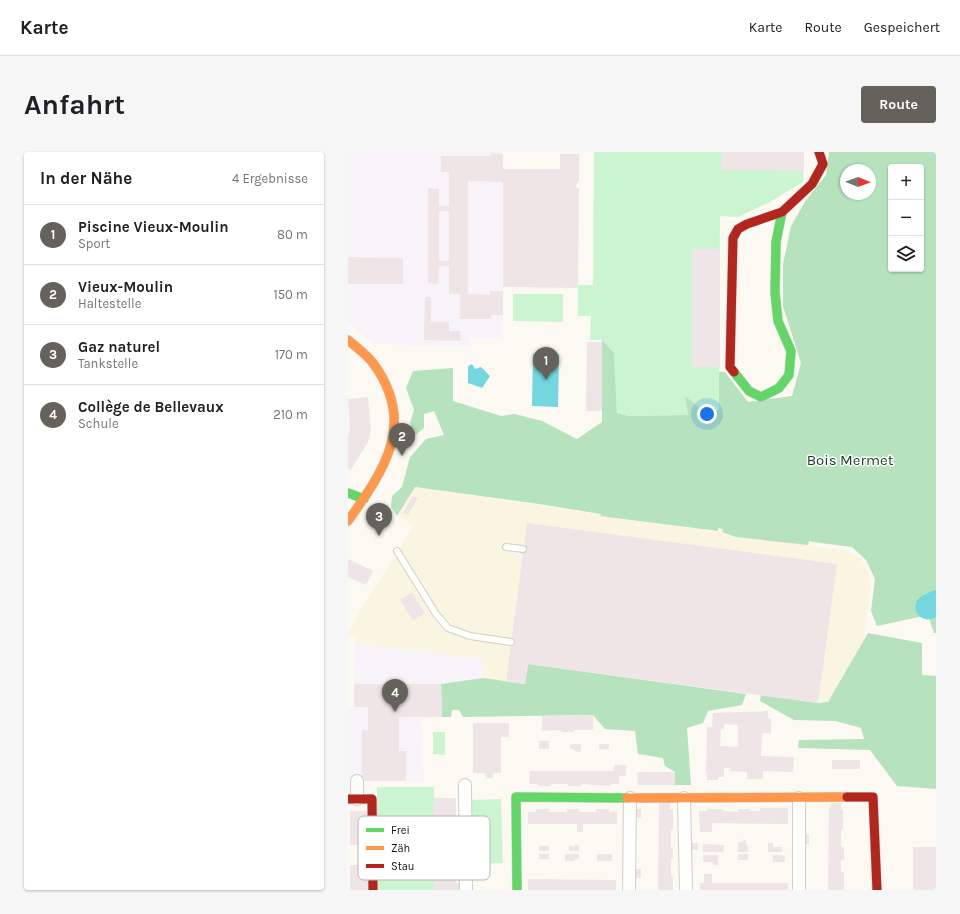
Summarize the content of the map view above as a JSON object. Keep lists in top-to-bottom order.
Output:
{
  "parks": ["Bois Mermet"],
  "legend": ["Frei", "Zäh", "Stau"],
  "north": "right",
  "page": {
    "header": "Karte",
    "nav": ["Karte", "Route", "Gespeichert"],
    "buttons": "Route",
    "title": "Anfahrt",
    "heading": ["In der Nähe", "4 Ergebnisse"],
    "map_buttons": ["+", "−"],
    "list": [
      {
        "mark": "1",
        "name": "Piscine Vieux-Moulin",
        "note": "Sport",
        "value": "80 m"
      },
      {
        "mark": "2",
        "name": "Vieux-Moulin",
        "note": "Haltestelle",
        "value": "150 m"
      },
      {
        "mark": "3",
        "name": "Gaz naturel",
        "note": "Tankstelle",
        "value": "170 m"
      },
      {
        "mark": "4",
        "name": "Collège de Bellevaux",
        "note": "Schule",
        "value": "210 m"
      }
    ],
    "pins": [
      "1",
      "2",
      "3",
      "4"
    ]
  }
}
